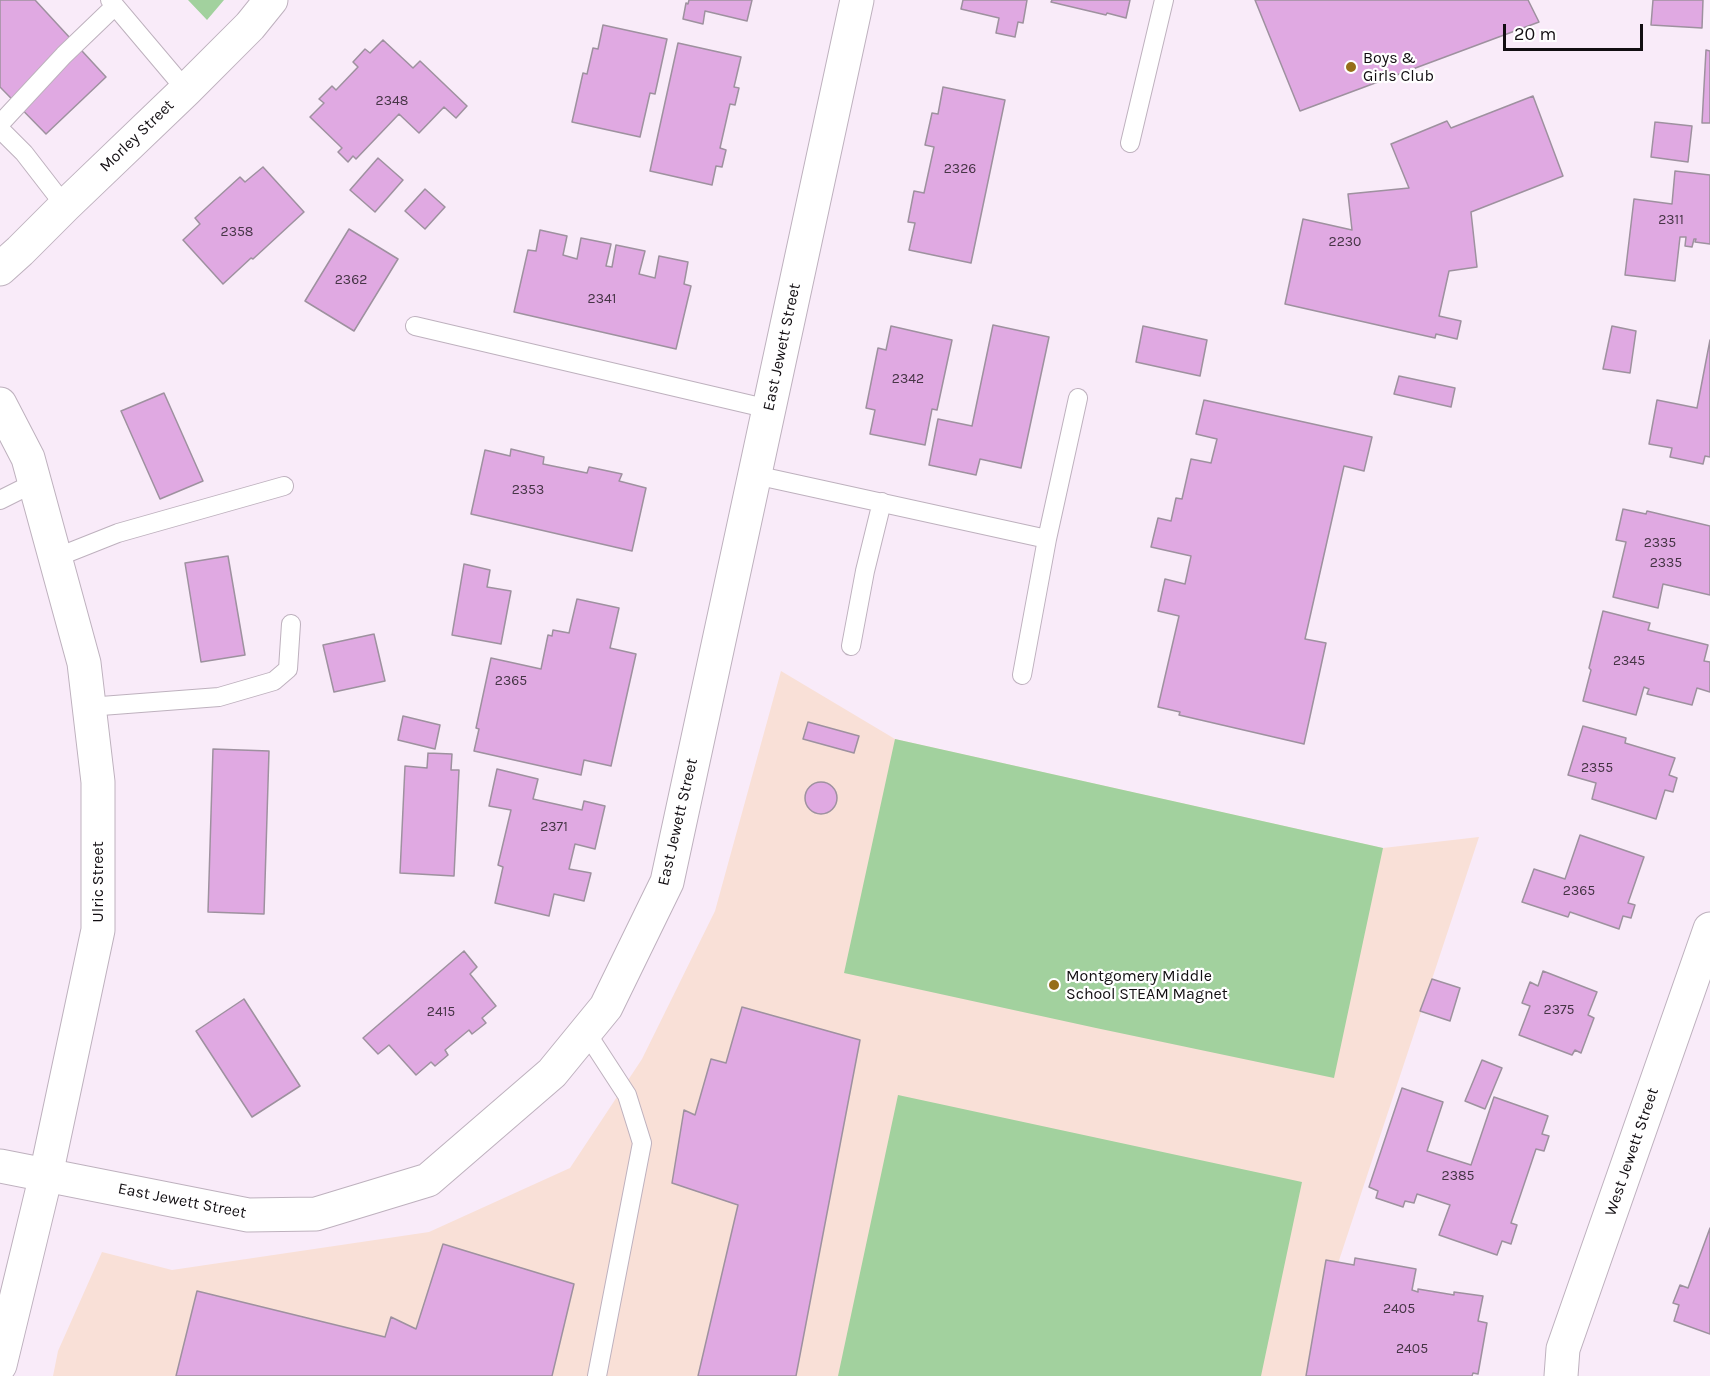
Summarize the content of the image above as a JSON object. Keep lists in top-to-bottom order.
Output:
{
  "streets": {
    "street": [
      "Morley Street",
      "East Jewett Street",
      "Ulric Street",
      "West Jewett Street"
    ]
  },
  "crossings": [
    ["East Jewett Street", "Ulric Street"]
  ],
  "places": ["Boys & Girls Club", "Montgomery Middle School STEAM Magnet"],
  "house_numbers": [
    "2348",
    "2326",
    "2311",
    "2358",
    "2230",
    "2362",
    "2341",
    "2342",
    "2353",
    "2335",
    "2335",
    "2345",
    "2365",
    "2355",
    "2371",
    "2365",
    "2375",
    "2415",
    "2385",
    "2405",
    "2405"
  ],
  "scale_bar": "20 m"
}
